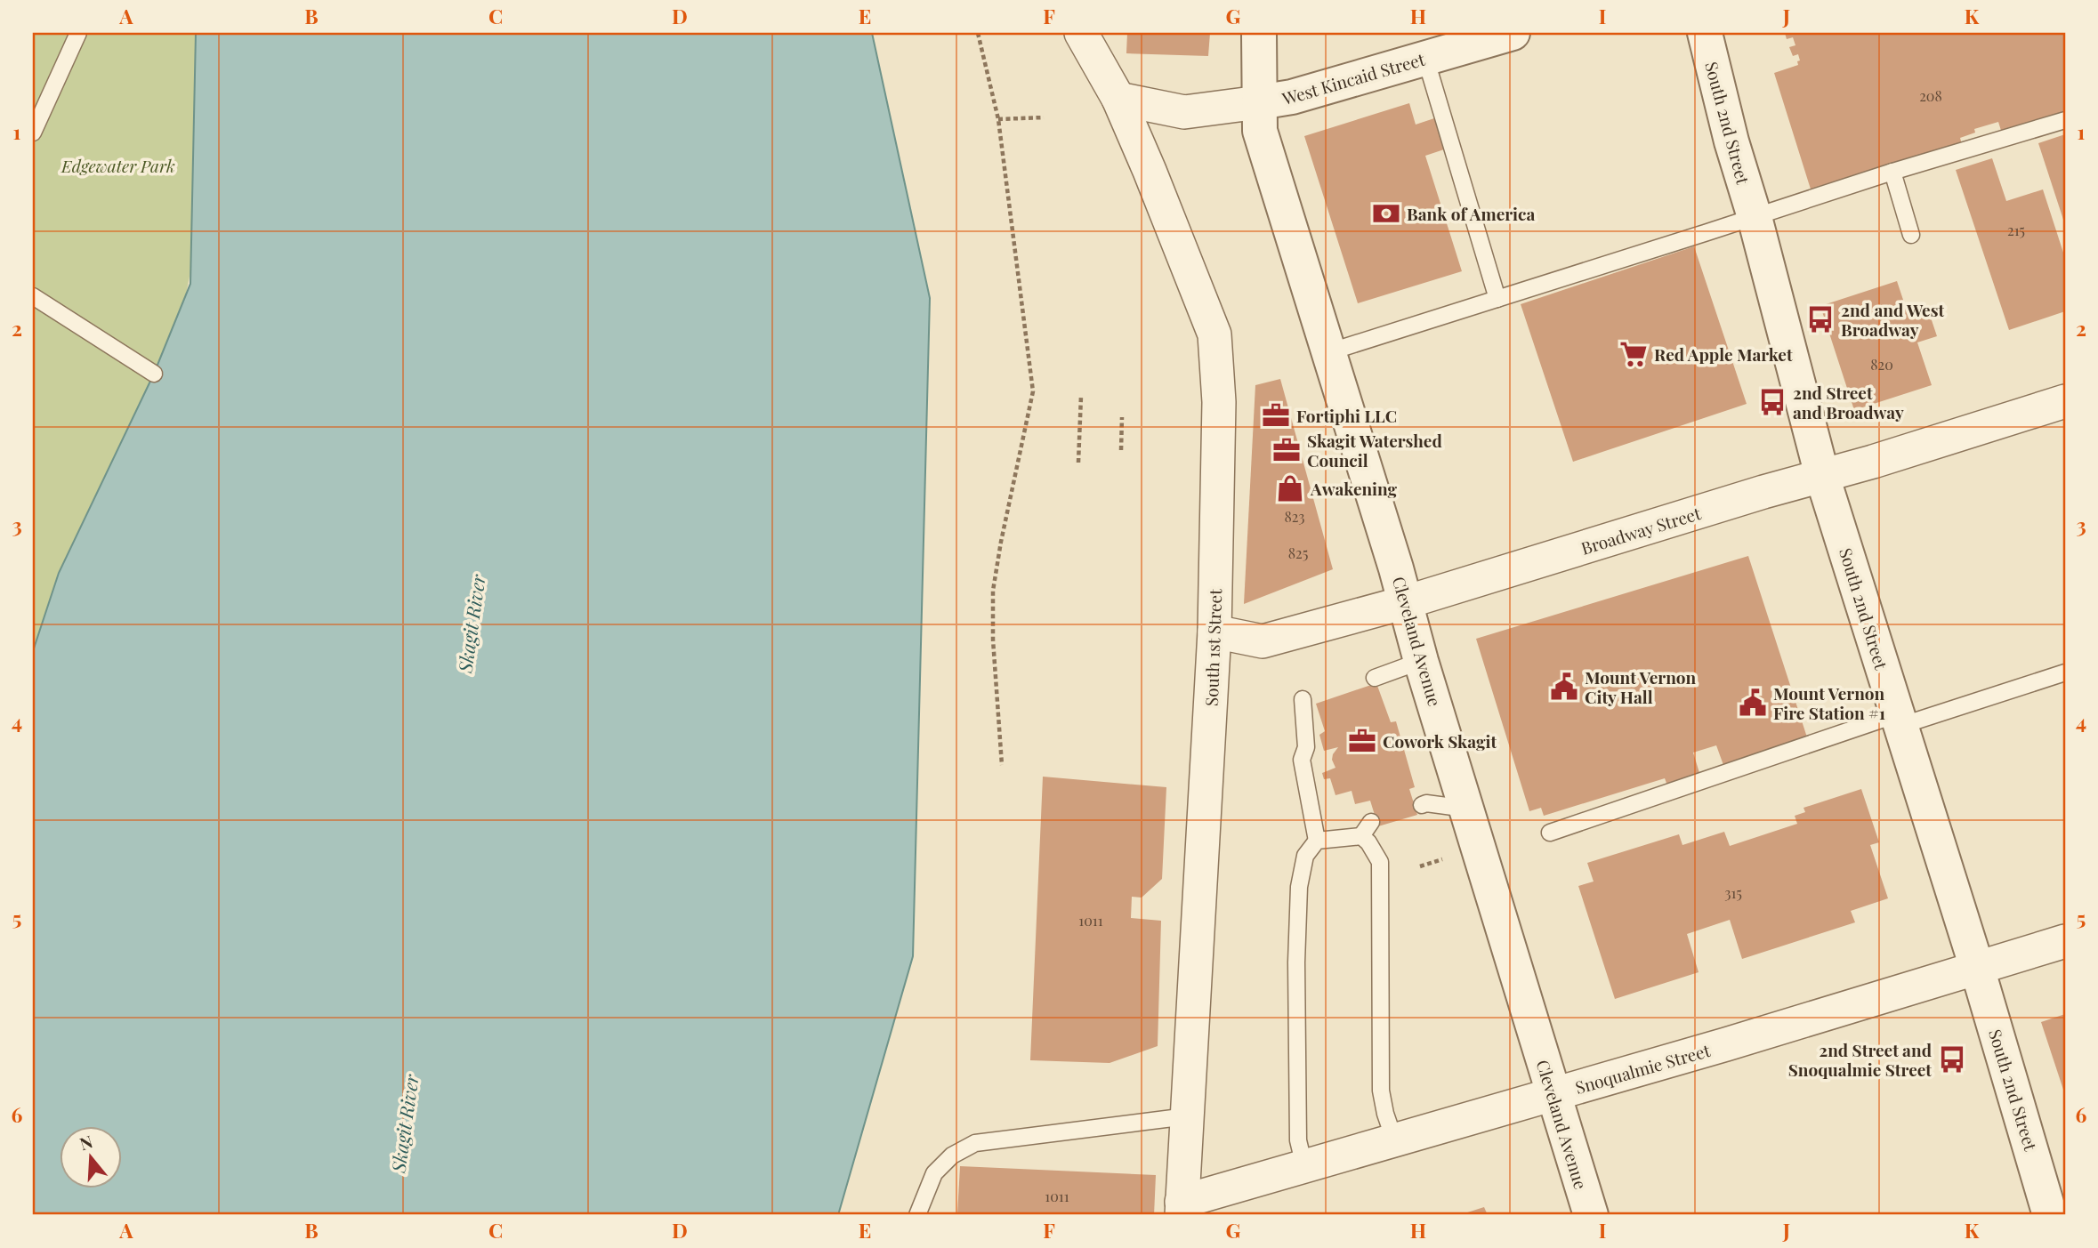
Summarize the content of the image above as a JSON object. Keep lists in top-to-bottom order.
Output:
{
  "streets": {
    "street": [
      "West Kincaid Street",
      "South 2nd Street",
      "Broadway Street",
      "Cleveland Avenue",
      "South 1st Street",
      "Snoqualmie Street"
    ]
  },
  "crossings": [
    ["West Kincaid Street", "Cleveland Avenue"],
    ["West Kincaid Street", "South 1st Street"],
    ["South 2nd Street", "Broadway Street"],
    ["South 2nd Street", "Snoqualmie Street"],
    ["Broadway Street", "Cleveland Avenue"],
    ["Broadway Street", "South 1st Street"],
    ["Cleveland Avenue", "Snoqualmie Street"],
    ["South 1st Street", "Snoqualmie Street"]
  ],
  "water": ["Skagit River"],
  "parks": ["Edgewater Park"],
  "places": {
    "bank": ["Bank of America"],
    "bus stop": ["2nd and West Broadway", "2nd Street and Broadway", "2nd Street and Snoqualmie Street"],
    "supermarket": ["Red Apple Market"],
    "office": ["Fortiphi LLC", "Skagit Watershed Council", "Cowork Skagit"],
    "shop": ["Awakening"],
    "public building": ["Mount Vernon City Hall", "Mount Vernon Fire Station #1"]
  },
  "house_numbers": [
    "208",
    "215",
    "820",
    "823",
    "825",
    "315",
    "1011",
    "1011"
  ],
  "north": "top",
  "grid": {
    "columns": [
      "A",
      "B",
      "C",
      "D",
      "E",
      "F",
      "G",
      "H",
      "I",
      "J",
      "K"
    ],
    "rows": [
      "1",
      "2",
      "3",
      "4",
      "5",
      "6"
    ]
  }
}
